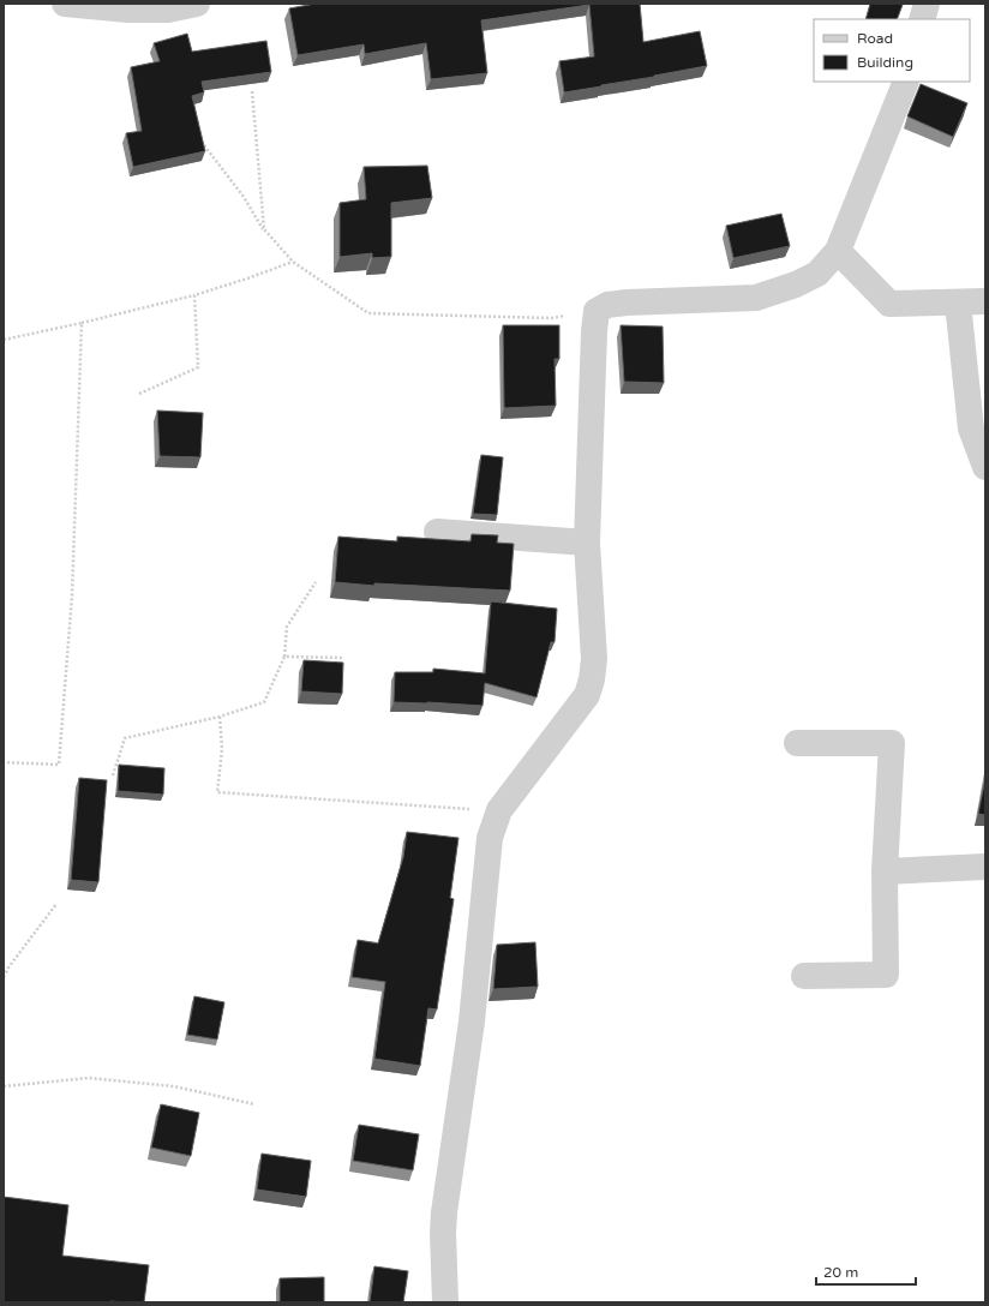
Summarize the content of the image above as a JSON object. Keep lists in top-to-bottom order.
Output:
{
  "legend": ["Road", "Building"],
  "scale_bar": "20 m"
}
